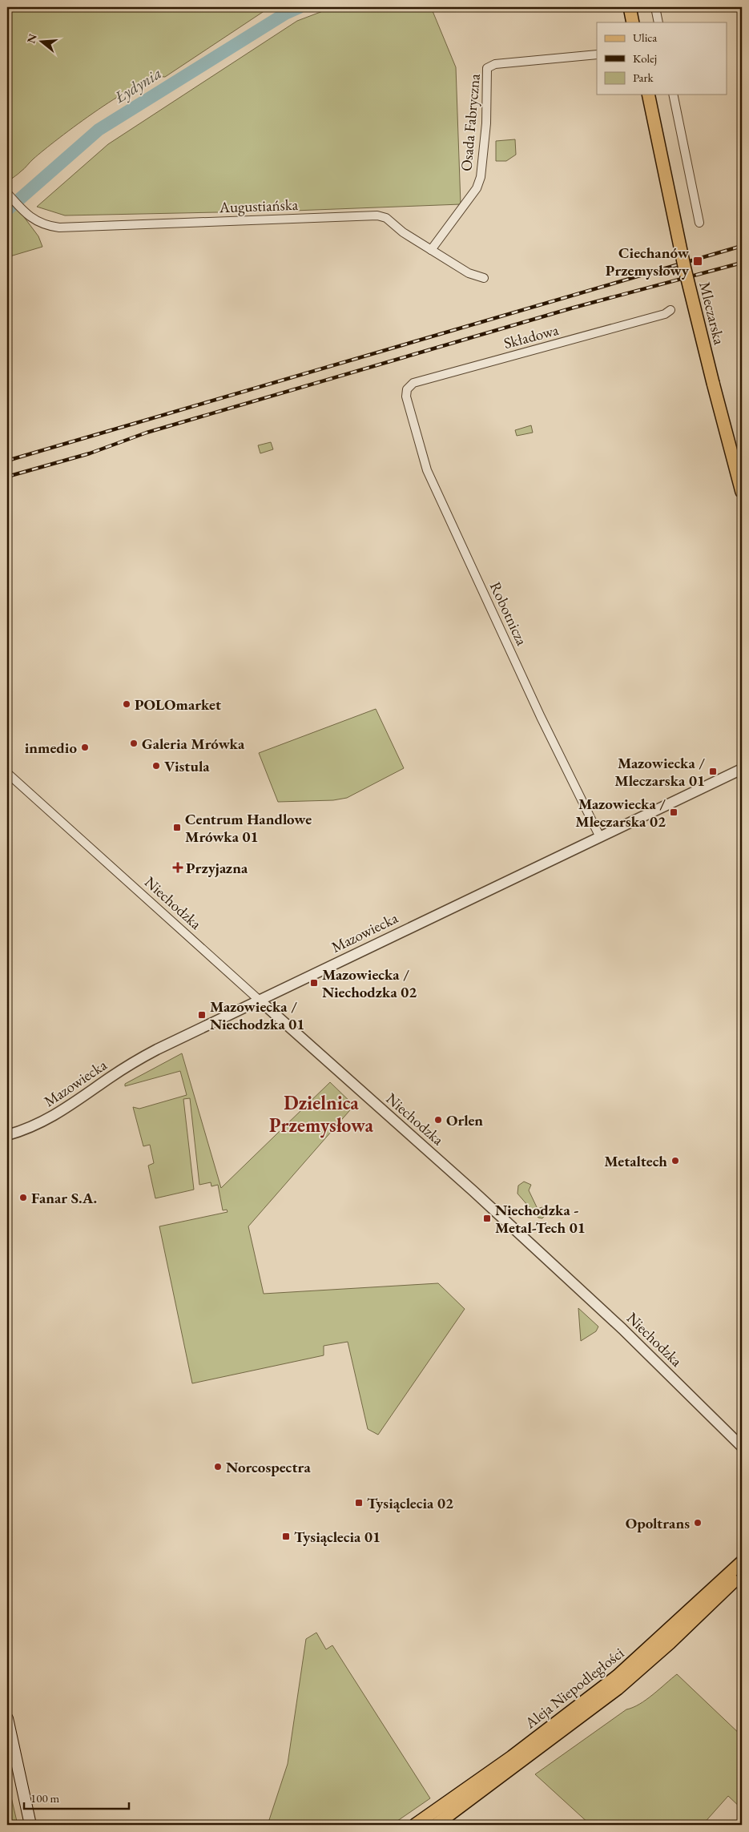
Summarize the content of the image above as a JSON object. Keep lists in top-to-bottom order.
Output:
{
  "streets": {
    "main road": ["Mleczarska", "Aleja Niepodległości"],
    "street": [
      "Osada Fabryczna",
      "Augustiańska",
      "Składowa",
      "Robotnicza",
      "Niechodzka",
      "Mazowiecka"
    ]
  },
  "crossings": [
    ["Osada Fabryczna", "Augustiańska"],
    ["Składowa", "Robotnicza"],
    ["Robotnicza", "Mazowiecka"],
    ["Niechodzka", "Mazowiecka"]
  ],
  "districts": ["Dzielnica Przemysłowa"],
  "water": ["Łydynia"],
  "places": {
    "transit": [
      "Ciechanów Przemysłowy",
      "Mazowiecka / Mleczarska 01",
      "Mazowiecka / Mleczarska 02",
      "Centrum Handlowe Mrówka 01",
      "Mazowiecka / Niechodzka 02",
      "Mazowiecka / Niechodzka 01",
      "Niechodzka - Metal-Tech 01",
      "Tysiąclecia 02",
      "Tysiąclecia 01"
    ],
    "other": [
      "POLOmarket",
      "Galeria Mrówka",
      "inmedio",
      "Vistula",
      "Orlen",
      "Metaltech",
      "Fanar S.A.",
      "Norcospectra",
      "Opoltrans"
    ],
    "health": ["Przyjazna"]
  },
  "legend": ["Ulica", "Kolej", "Park"],
  "scale_bar": "100 m",
  "north": "left"
}
